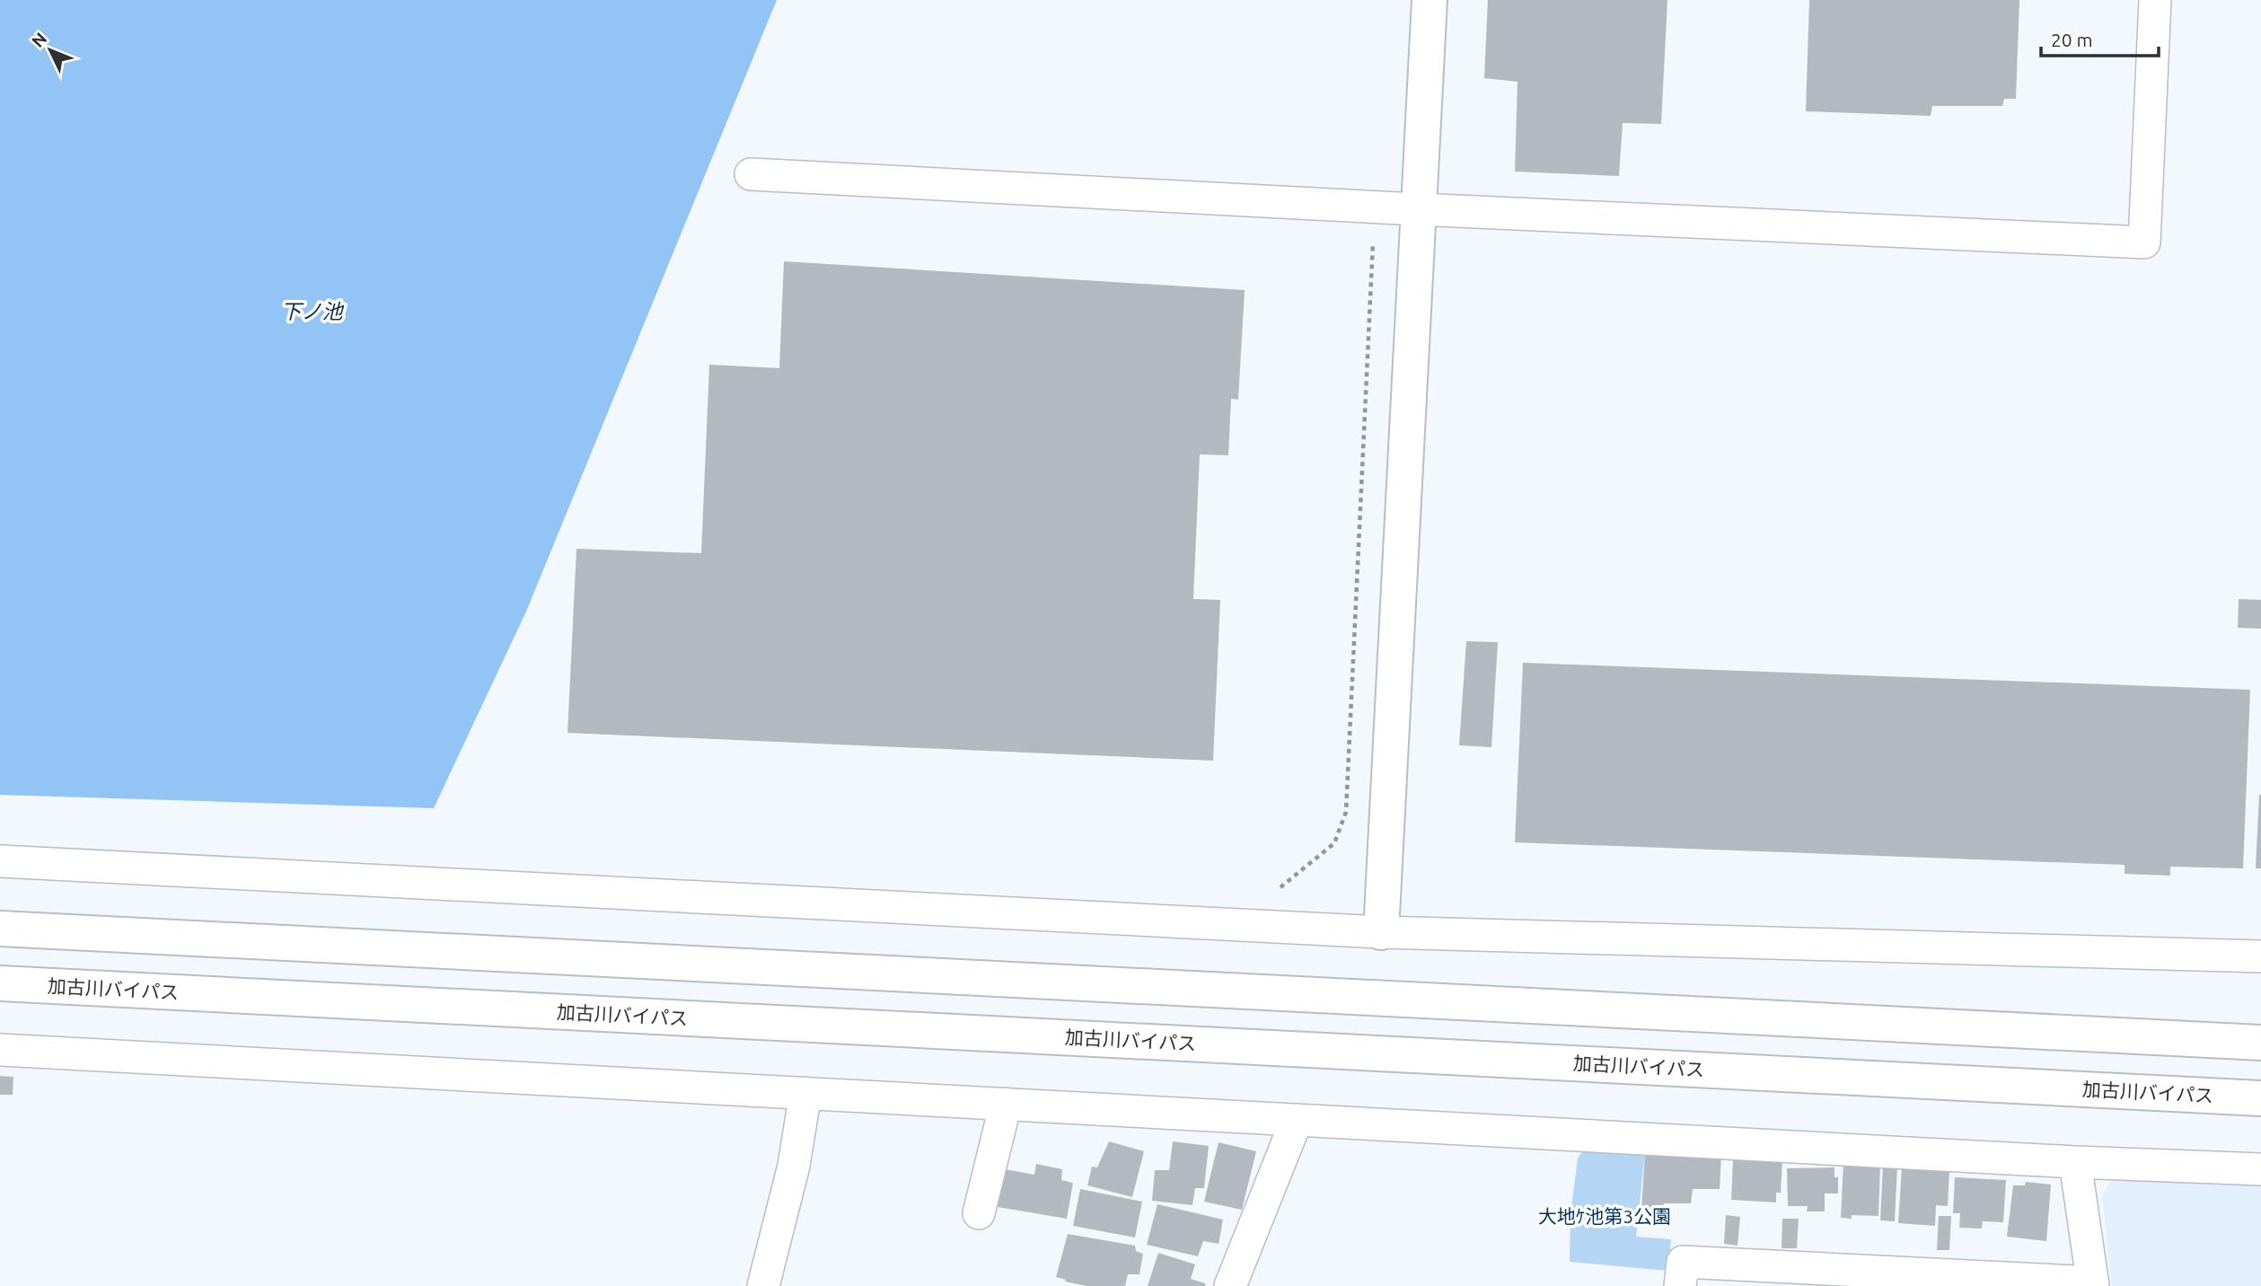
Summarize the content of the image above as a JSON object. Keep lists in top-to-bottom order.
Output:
{
  "streets": {
    "main road": ["加古川バイパス"]
  },
  "water": ["下ノ池"],
  "parks": ["大地ｹ池第3公園"],
  "scale_bar": "20 m",
  "north": "top left"
}
